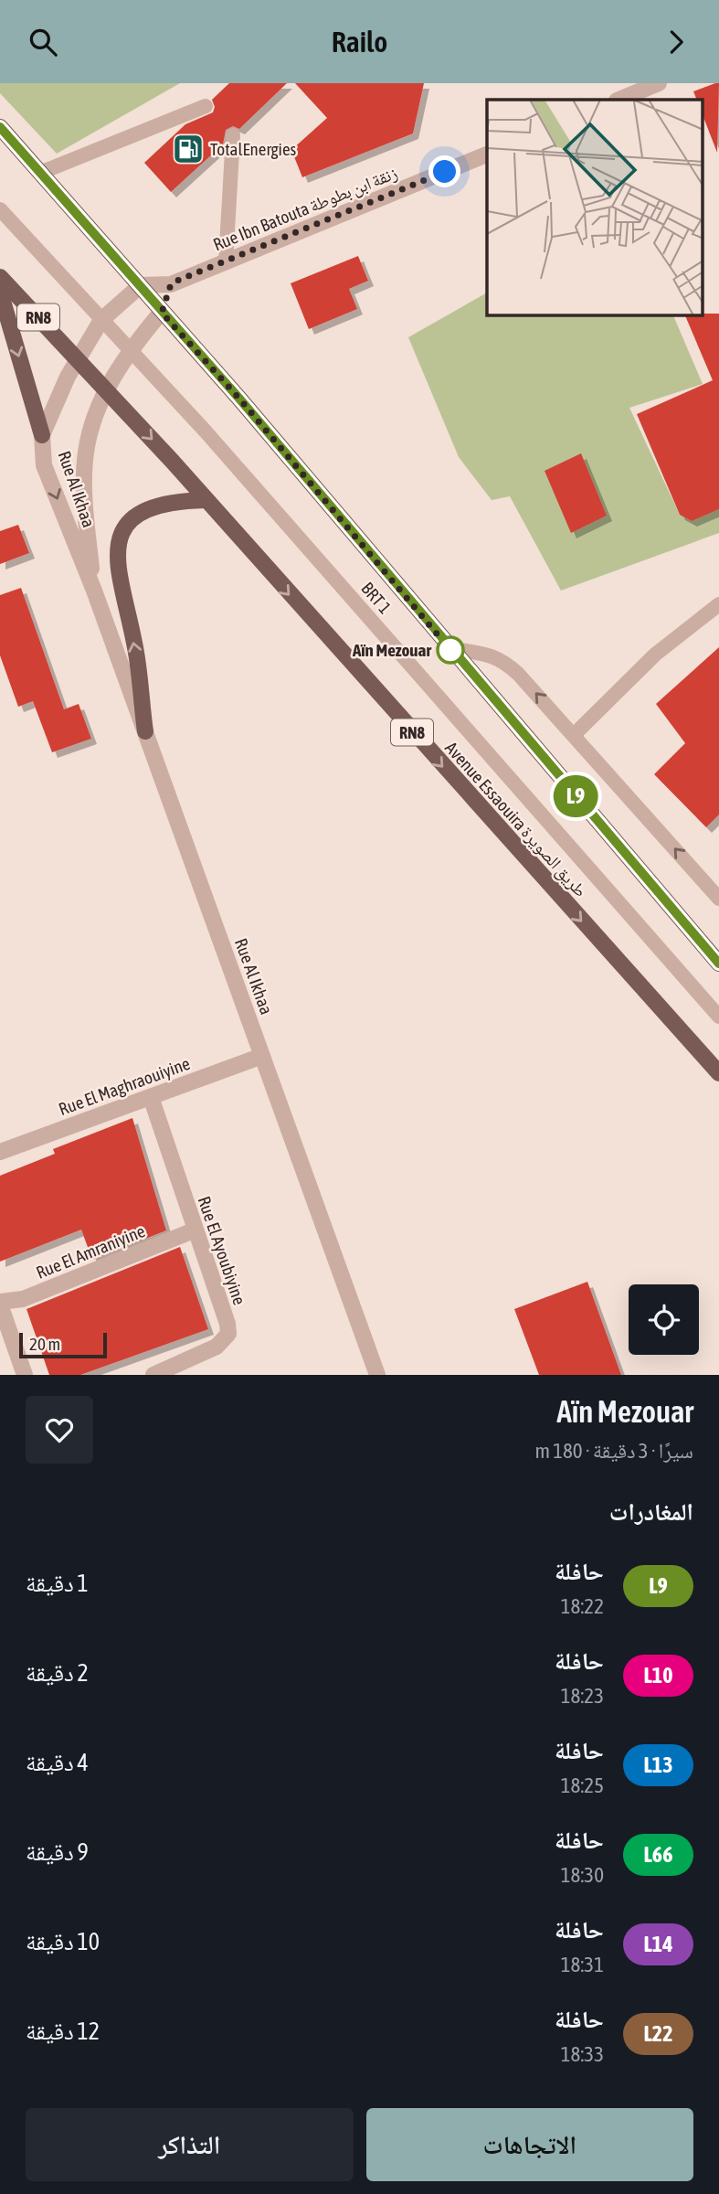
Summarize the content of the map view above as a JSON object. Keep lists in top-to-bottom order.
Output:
{
  "streets": {
    "main road": ["RN8", "Avenue Essaouira طريق الصويرة"],
    "street": [
      "Rue Ibn Batouta زنقة ابن بطوطة",
      "Rue Al Ikhaa",
      "Rue El Maghraouiyine",
      "Rue El Ayoubiyine",
      "Rue El Amraniyine"
    ],
    "lane": ["BRT 1"]
  },
  "crossings": [
    ["RN8", "Rue Al Ikhaa"],
    ["RN8", "Avenue Essaouira طريق الصويرة"],
    ["Rue Al Ikhaa", "BRT 1"],
    ["Rue Al Ikhaa", "Avenue Essaouira طريق الصويرة"],
    ["Rue Al Ikhaa", "Rue El Maghraouiyine"],
    ["Rue El Maghraouiyine", "Rue El Ayoubiyine"],
    ["Rue El Ayoubiyine", "Rue El Amraniyine"]
  ],
  "places": {
    "fuel station": ["TotalEnergies"],
    "other": ["Aïn Mezouar"]
  },
  "lines": ["bus line L9"],
  "scale_bar": "20 m",
  "page": {
    "header": "Railo",
    "on_map": "L9",
    "scale": "20 m",
    "heading": [
      ["Aïn Mezouar", "سيرًا · 3 دقيقة · 180 m"],
      "المغادرات"
    ],
    "list": [
      {
        "mark": "L9",
        "name": "حافلة",
        "note": "18:22",
        "value": "1 دقيقة"
      },
      {
        "mark": "L10",
        "name": "حافلة",
        "note": "18:23",
        "value": "2 دقيقة"
      },
      {
        "mark": "L13",
        "name": "حافلة",
        "note": "18:25",
        "value": "4 دقيقة"
      },
      {
        "mark": "L66",
        "name": "حافلة",
        "note": "18:30",
        "value": "9 دقيقة"
      },
      {
        "mark": "L14",
        "name": "حافلة",
        "note": "18:31",
        "value": "10 دقيقة"
      },
      {
        "mark": "L22",
        "name": "حافلة",
        "note": "18:33",
        "value": "12 دقيقة"
      }
    ],
    "buttons": ["الاتجاهات", "التذاكر"]
  }
}
